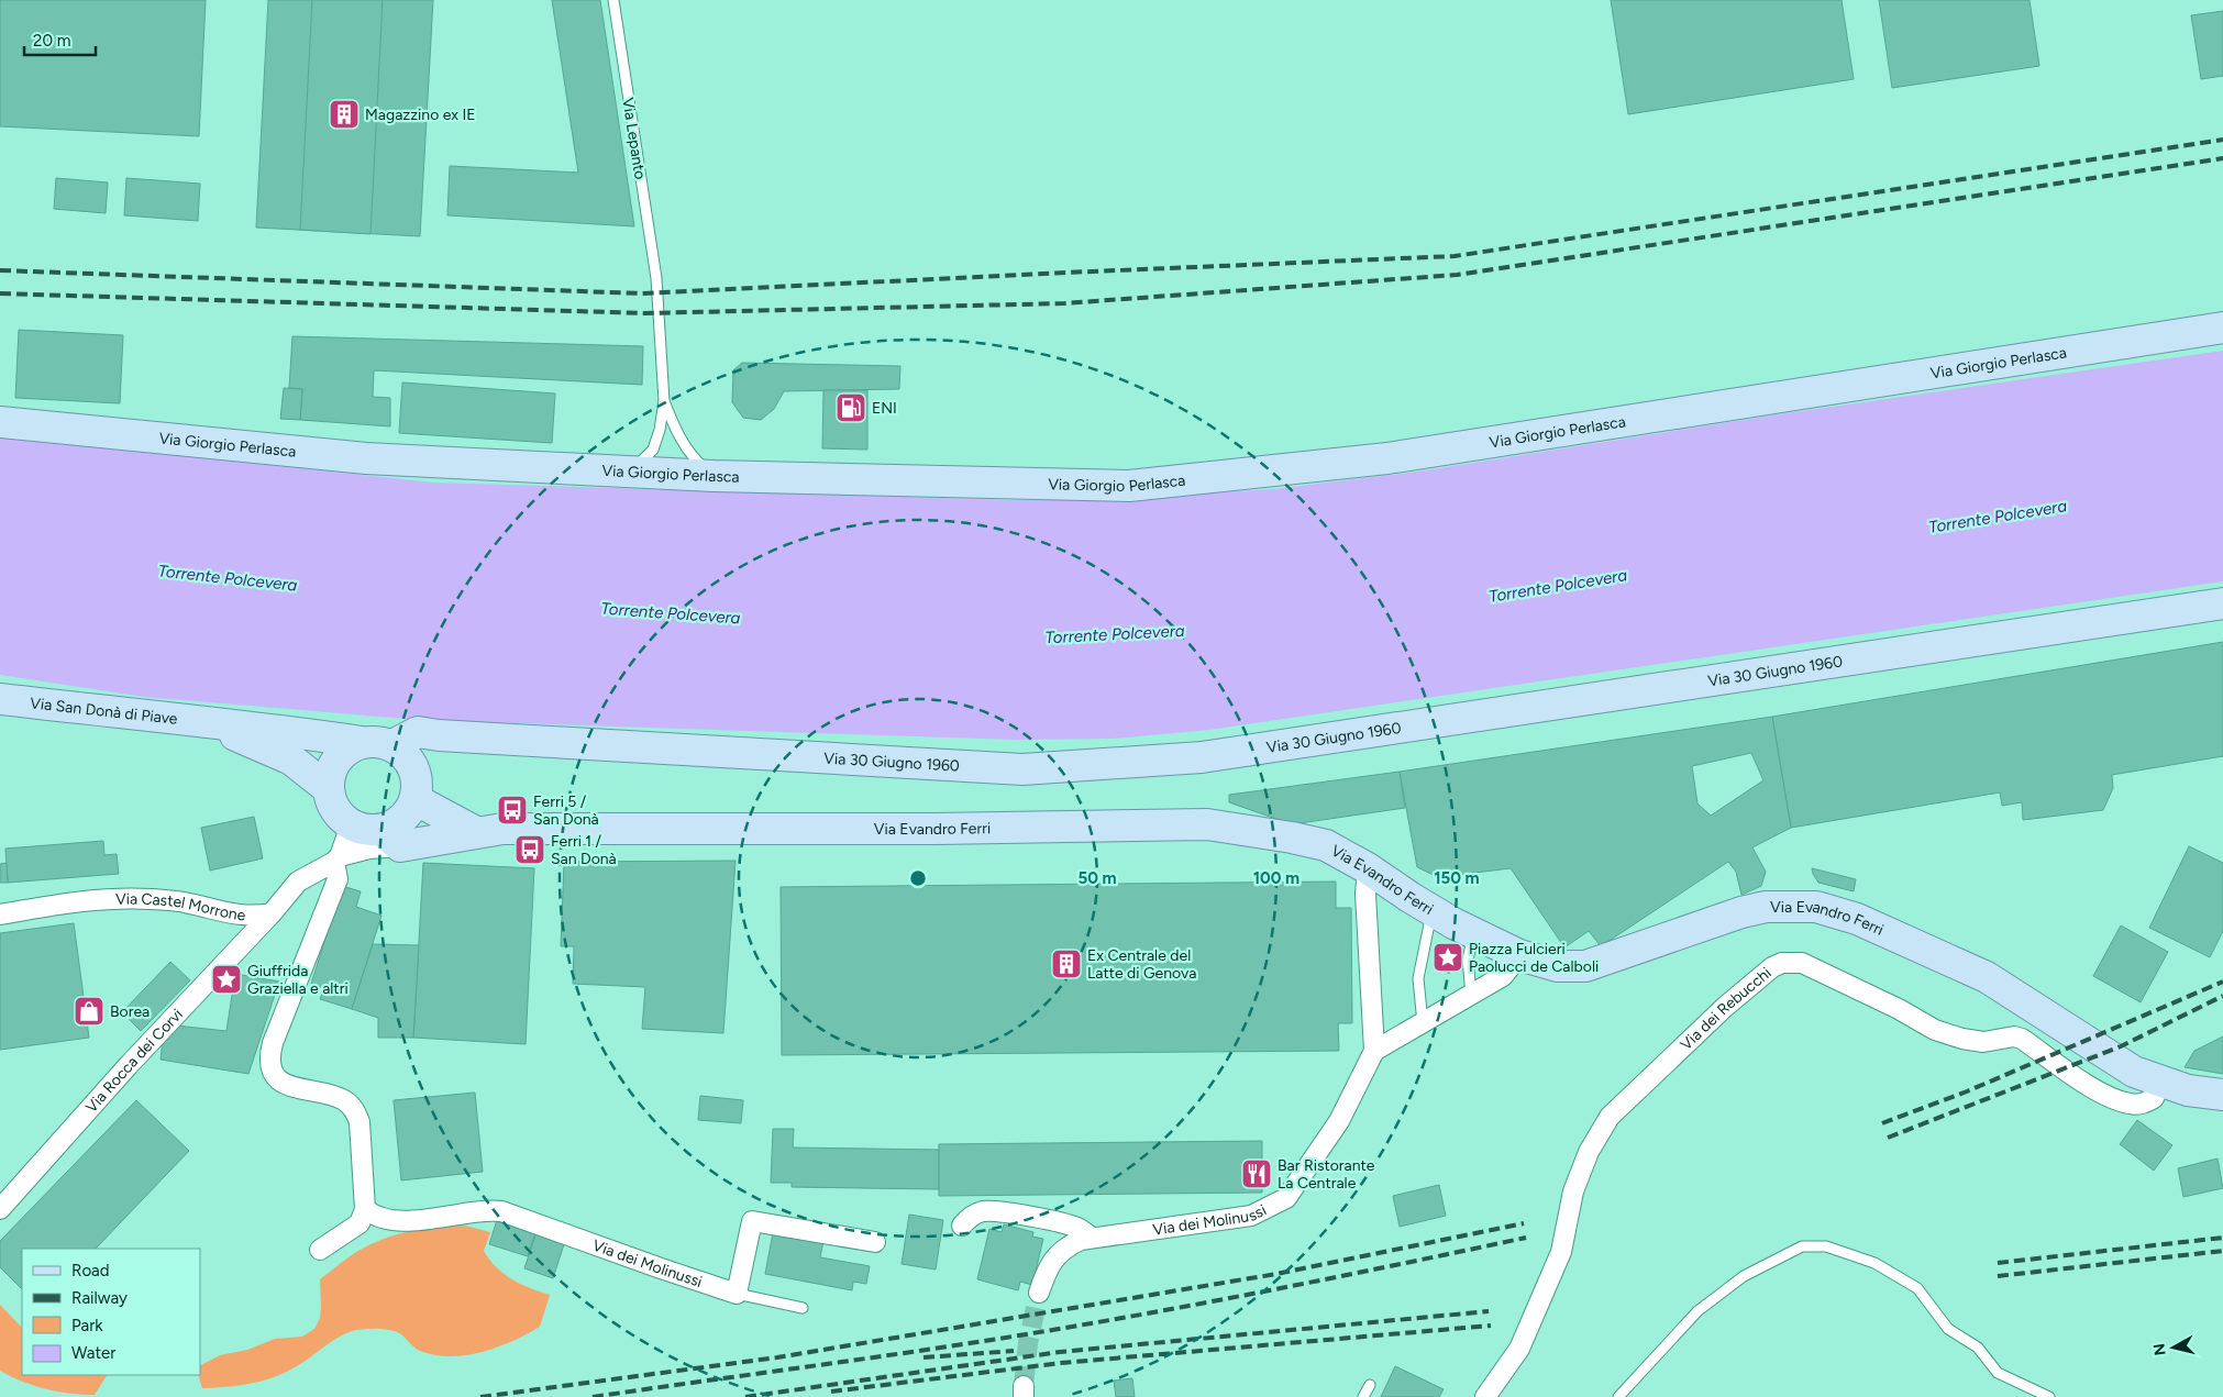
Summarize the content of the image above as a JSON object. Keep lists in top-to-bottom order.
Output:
{
  "streets": {
    "main road": [
      "Via Giorgio Perlasca",
      "Via 30 Giugno 1960",
      "Via San Donà di Piave",
      "Via Evandro Ferri"
    ],
    "street": [
      "Via Castel Morrone",
      "Via dei Rebucchi",
      "Via Rocca dei Corvi",
      "Via dei Molinussi"
    ],
    "lane": ["Via Lepanto"]
  },
  "crossings": [
    ["Via 30 Giugno 1960", "Via San Donà di Piave"],
    ["Via 30 Giugno 1960", "Via Evandro Ferri"],
    ["Via San Donà di Piave", "Via Evandro Ferri"],
    ["Via Evandro Ferri", "Via dei Rebucchi"],
    ["Via Castel Morrone", "Via Rocca dei Corvi"]
  ],
  "water": ["Torrente Polcevera"],
  "places": {
    "building": ["Magazzino ex IE", "Ex Centrale del Latte di Genova"],
    "fuel station": ["ENI"],
    "bus stop": ["Ferri 5 / San Donà", "Ferri 1 / San Donà"],
    "place": ["Piazza Fulcieri Paolucci de Calboli", "Giuffrida Graziella e altri"],
    "shop": ["Borea"],
    "restaurant": ["Bar Ristorante La Centrale"]
  },
  "legend": [
    "Road",
    "Railway",
    "Park",
    "Water"
  ],
  "scale_bar": "20 m",
  "north": "left",
  "rings": ["50 m", "100 m", "150 m"]
}
